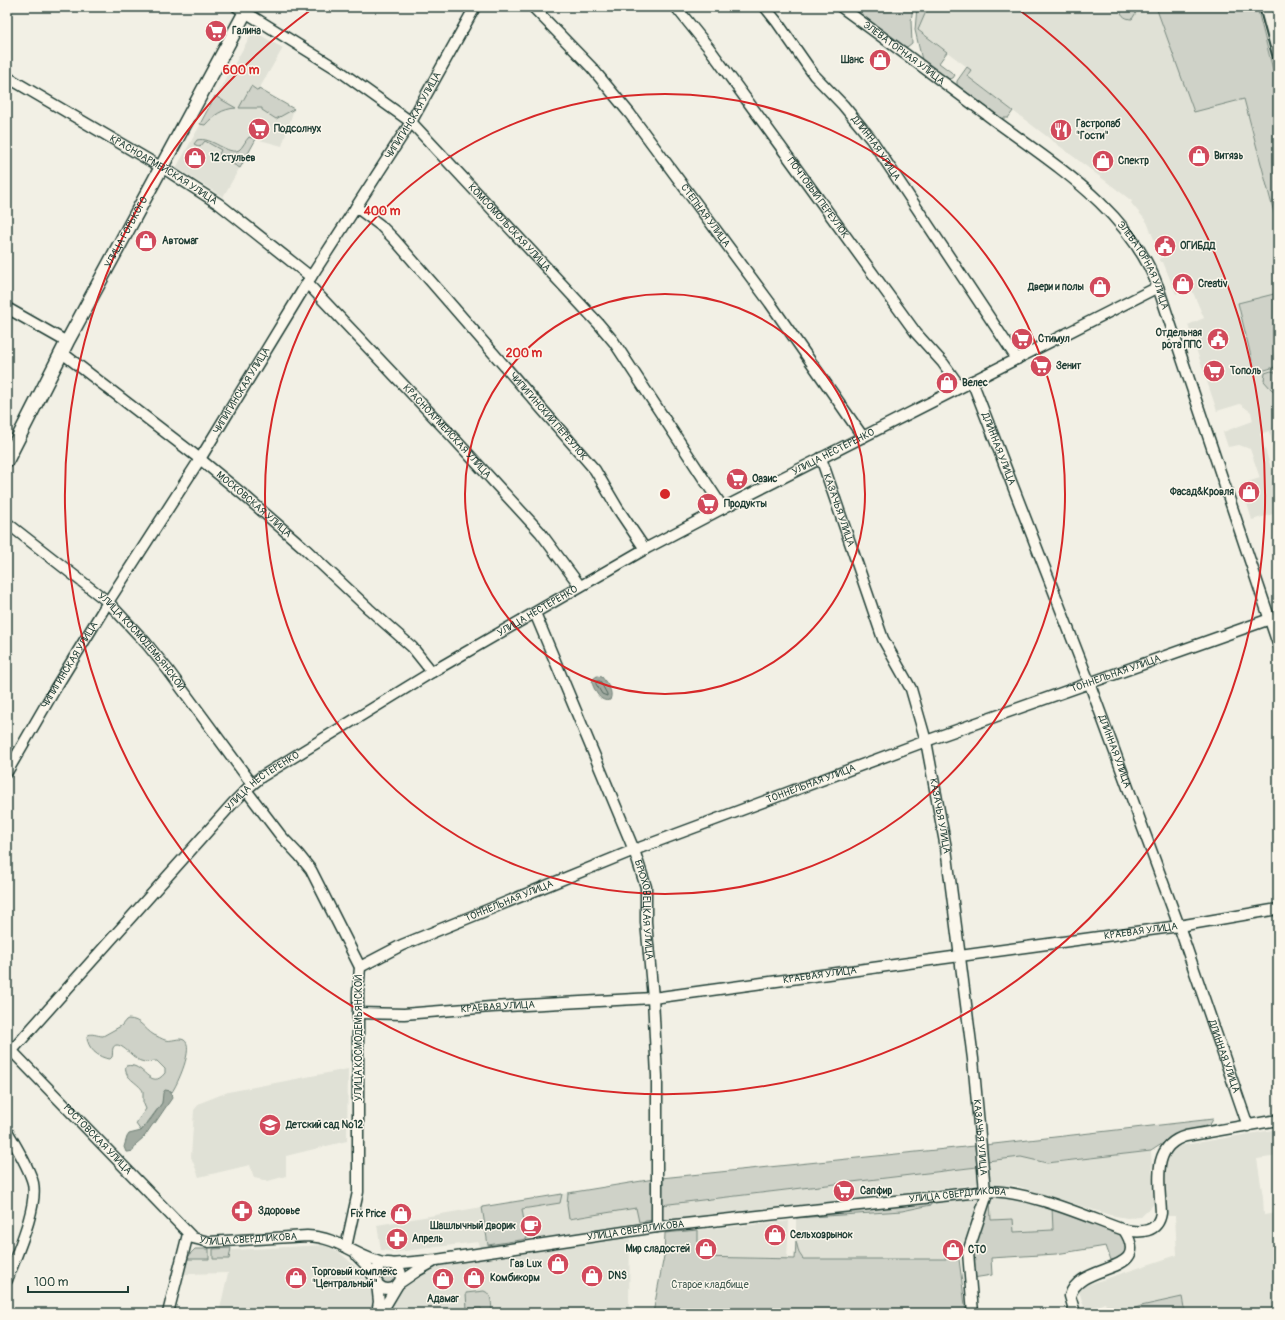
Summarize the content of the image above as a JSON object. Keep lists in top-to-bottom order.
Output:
{
  "streets": {
    "main road": ["УЛИЦА ГОРЬКОГО"],
    "street": [
      "ЭЛЕВАТОРНАЯ УЛИЦА",
      "ЧИПИГИНСКАЯ УЛИЦА",
      "ДЛИННАЯ УЛИЦА",
      "КРАСНОАРМЕЙСКАЯ УЛИЦА",
      "ПОЧТОВЫЙ ПЕРЕУЛОК",
      "СТЕПНАЯ УЛИЦА",
      "КОМСОМОЛЬСКАЯ УЛИЦА",
      "ЧИПИГИНСКИЙ ПЕРЕУЛОК",
      "УЛИЦА НЕСТЕРЕНКО",
      "МОСКОВСКАЯ УЛИЦА",
      "КАЗАЧЬЯ УЛИЦА",
      "УЛИЦА КОСМОДЕМЬЯНСКОЙ",
      "ТОННЕЛЬНАЯ УЛИЦА",
      "БРЮХОВЕЦКАЯ УЛИЦА",
      "КРАЕВАЯ УЛИЦА",
      "РОСТОВСКАЯ УЛИЦА",
      "УЛИЦА СВЕРДЛИКОВА"
    ]
  },
  "crossings": [
    ["ЭЛЕВАТОРНАЯ УЛИЦА", "УЛИЦА НЕСТЕРЕНКО"],
    ["ЭЛЕВАТОРНАЯ УЛИЦА", "ТОННЕЛЬНАЯ УЛИЦА"],
    ["ЧИПИГИНСКАЯ УЛИЦА", "КРАСНОАРМЕЙСКАЯ УЛИЦА"],
    ["ЧИПИГИНСКАЯ УЛИЦА", "КОМСОМОЛЬСКАЯ УЛИЦА"],
    ["ЧИПИГИНСКАЯ УЛИЦА", "ЧИПИГИНСКИЙ ПЕРЕУЛОК"],
    ["ЧИПИГИНСКАЯ УЛИЦА", "МОСКОВСКАЯ УЛИЦА"],
    ["ЧИПИГИНСКАЯ УЛИЦА", "УЛИЦА КОСМОДЕМЬЯНСКОЙ"],
    ["ДЛИННАЯ УЛИЦА", "УЛИЦА НЕСТЕРЕНКО"],
    ["ДЛИННАЯ УЛИЦА", "ТОННЕЛЬНАЯ УЛИЦА"],
    ["ДЛИННАЯ УЛИЦА", "КРАЕВАЯ УЛИЦА"],
    ["ДЛИННАЯ УЛИЦА", "УЛИЦА СВЕРДЛИКОВА"],
    ["КРАСНОАРМЕЙСКАЯ УЛИЦА", "УЛИЦА ГОРЬКОГО"],
    ["КРАСНОАРМЕЙСКАЯ УЛИЦА", "УЛИЦА НЕСТЕРЕНКО"],
    ["ПОЧТОВЫЙ ПЕРЕУЛОК", "УЛИЦА НЕСТЕРЕНКО"],
    ["СТЕПНАЯ УЛИЦА", "УЛИЦА НЕСТЕРЕНКО"],
    ["КОМСОМОЛЬСКАЯ УЛИЦА", "УЛИЦА ГОРЬКОГО"],
    ["КОМСОМОЛЬСКАЯ УЛИЦА", "УЛИЦА НЕСТЕРЕНКО"],
    ["УЛИЦА ГОРЬКОГО", "МОСКОВСКАЯ УЛИЦА"],
    ["ЧИПИГИНСКИЙ ПЕРЕУЛОК", "УЛИЦА НЕСТЕРЕНКО"],
    ["УЛИЦА НЕСТЕРЕНКО", "МОСКОВСКАЯ УЛИЦА"],
    ["УЛИЦА НЕСТЕРЕНКО", "КАЗАЧЬЯ УЛИЦА"],
    ["УЛИЦА НЕСТЕРЕНКО", "УЛИЦА КОСМОДЕМЬЯНСКОЙ"],
    ["УЛИЦА НЕСТЕРЕНКО", "БРЮХОВЕЦКАЯ УЛИЦА"],
    ["УЛИЦА НЕСТЕРЕНКО", "РОСТОВСКАЯ УЛИЦА"],
    ["КАЗАЧЬЯ УЛИЦА", "ТОННЕЛЬНАЯ УЛИЦА"],
    ["КАЗАЧЬЯ УЛИЦА", "КРАЕВАЯ УЛИЦА"],
    ["КАЗАЧЬЯ УЛИЦА", "УЛИЦА СВЕРДЛИКОВА"],
    ["УЛИЦА КОСМОДЕМЬЯНСКОЙ", "ТОННЕЛЬНАЯ УЛИЦА"],
    ["УЛИЦА КОСМОДЕМЬЯНСКОЙ", "КРАЕВАЯ УЛИЦА"],
    ["УЛИЦА КОСМОДЕМЬЯНСКОЙ", "УЛИЦА СВЕРДЛИКОВА"],
    ["ТОННЕЛЬНАЯ УЛИЦА", "БРЮХОВЕЦКАЯ УЛИЦА"],
    ["БРЮХОВЕЦКАЯ УЛИЦА", "КРАЕВАЯ УЛИЦА"],
    ["БРЮХОВЕЦКАЯ УЛИЦА", "УЛИЦА СВЕРДЛИКОВА"],
    ["РОСТОВСКАЯ УЛИЦА", "УЛИЦА СВЕРДЛИКОВА"]
  ],
  "parks": ["Старое кладбище"],
  "places": {
    "supermarket": [
      "Галина",
      "Подсолнух",
      "Стимул",
      "Зенит",
      "Тополь",
      "Оазис",
      "Продукты",
      "Сапфир"
    ],
    "shop": [
      "Шанс",
      "Витязь",
      "12 стульев",
      "Спектр",
      "Автомаг",
      "Creativ",
      "Двери и полы",
      "Велес",
      "Фасад&Кровля",
      "Fix Price",
      "Сельхозрынок",
      "Мир сладостей",
      "СТО",
      "Газ Lux",
      "DNS",
      "Торговый комплекс \"Центральный\"",
      "Комбикорм",
      "Адамаг"
    ],
    "restaurant": ["Гастропаб \"Гости\""],
    "public building": ["ОГИБДД", "Отдельная рота ППС"],
    "school or university": ["Детский сад №12"],
    "pharmacy": ["Здоровье", "Апрель"],
    "cafe": ["Шашлычный дворик"]
  },
  "scale_bar": "100 m",
  "rings": ["600 m", "400 m", "200 m"]
}
